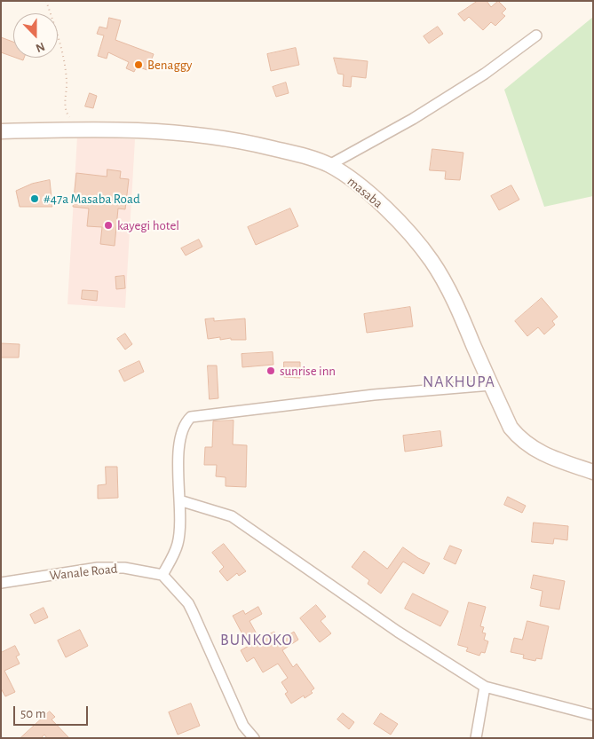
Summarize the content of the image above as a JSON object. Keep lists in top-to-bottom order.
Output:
{
  "streets": {
    "street": ["masaba", "Wanale Road"]
  },
  "districts": ["NAKHUPA", "BUNKOKO"],
  "places": [
    "Benaggy",
    "#47a Masaba Road",
    "kayegi hotel",
    "sunrise inn"
  ],
  "scale_bar": "50 m",
  "north": "bottom"
}
